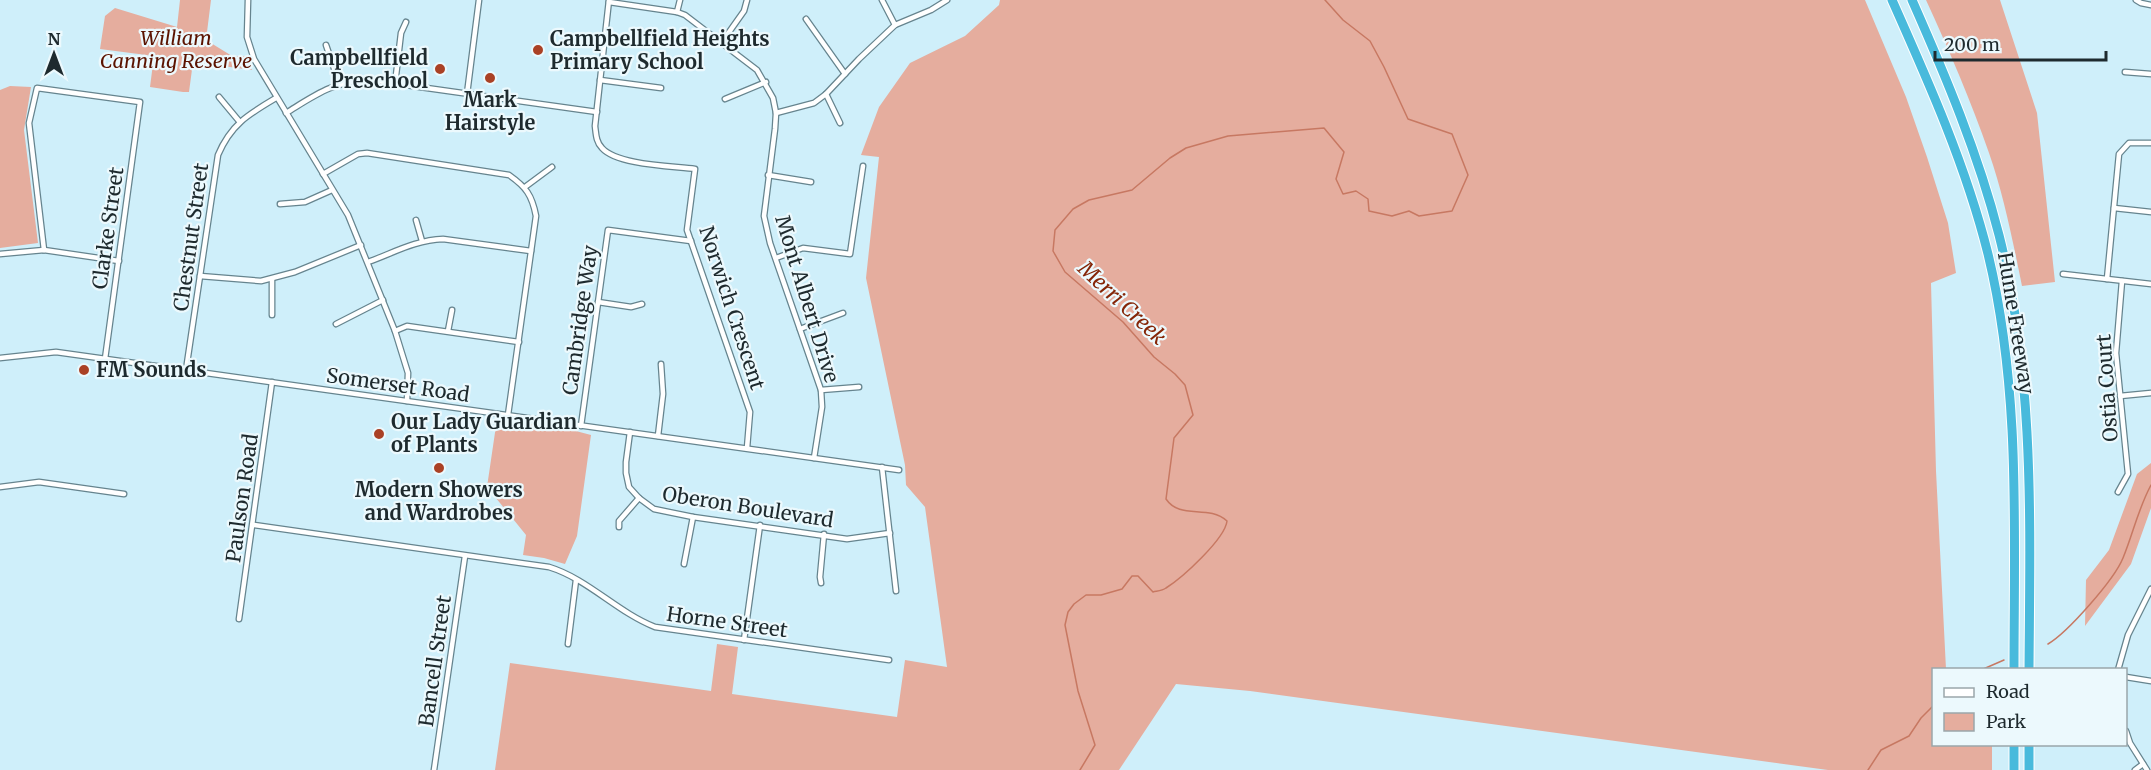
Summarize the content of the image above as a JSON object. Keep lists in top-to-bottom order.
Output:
{
  "streets": {
    "highway": ["Hume Freeway"],
    "street": [
      "Clarke Street",
      "Chestnut Street",
      "Mont Albert Drive",
      "Norwich Crescent",
      "Cambridge Way",
      "Somerset Road",
      "Ostia Court",
      "Paulson Road",
      "Oberon Boulevard",
      "Horne Street",
      "Bancell Street"
    ]
  },
  "crossings": [
    ["Clarke Street", "Somerset Road"],
    ["Chestnut Street", "Somerset Road"],
    ["Mont Albert Drive", "Somerset Road"],
    ["Norwich Crescent", "Cambridge Way"],
    ["Norwich Crescent", "Somerset Road"],
    ["Cambridge Way", "Somerset Road"],
    ["Somerset Road", "Paulson Road"],
    ["Somerset Road", "Oberon Boulevard"],
    ["Paulson Road", "Horne Street"],
    ["Horne Street", "Bancell Street"]
  ],
  "water": ["Merri Creek"],
  "parks": ["William Canning Reserve"],
  "places": [
    "Campbellfield Heights Primary School",
    "Campbellfield Preschool",
    "Mark Hairstyle",
    "FM Sounds",
    "Our Lady Guardian of Plants",
    "Modern Showers and Wardrobes"
  ],
  "legend": ["Road", "Park"],
  "scale_bar": "200 m",
  "north": "top"
}
